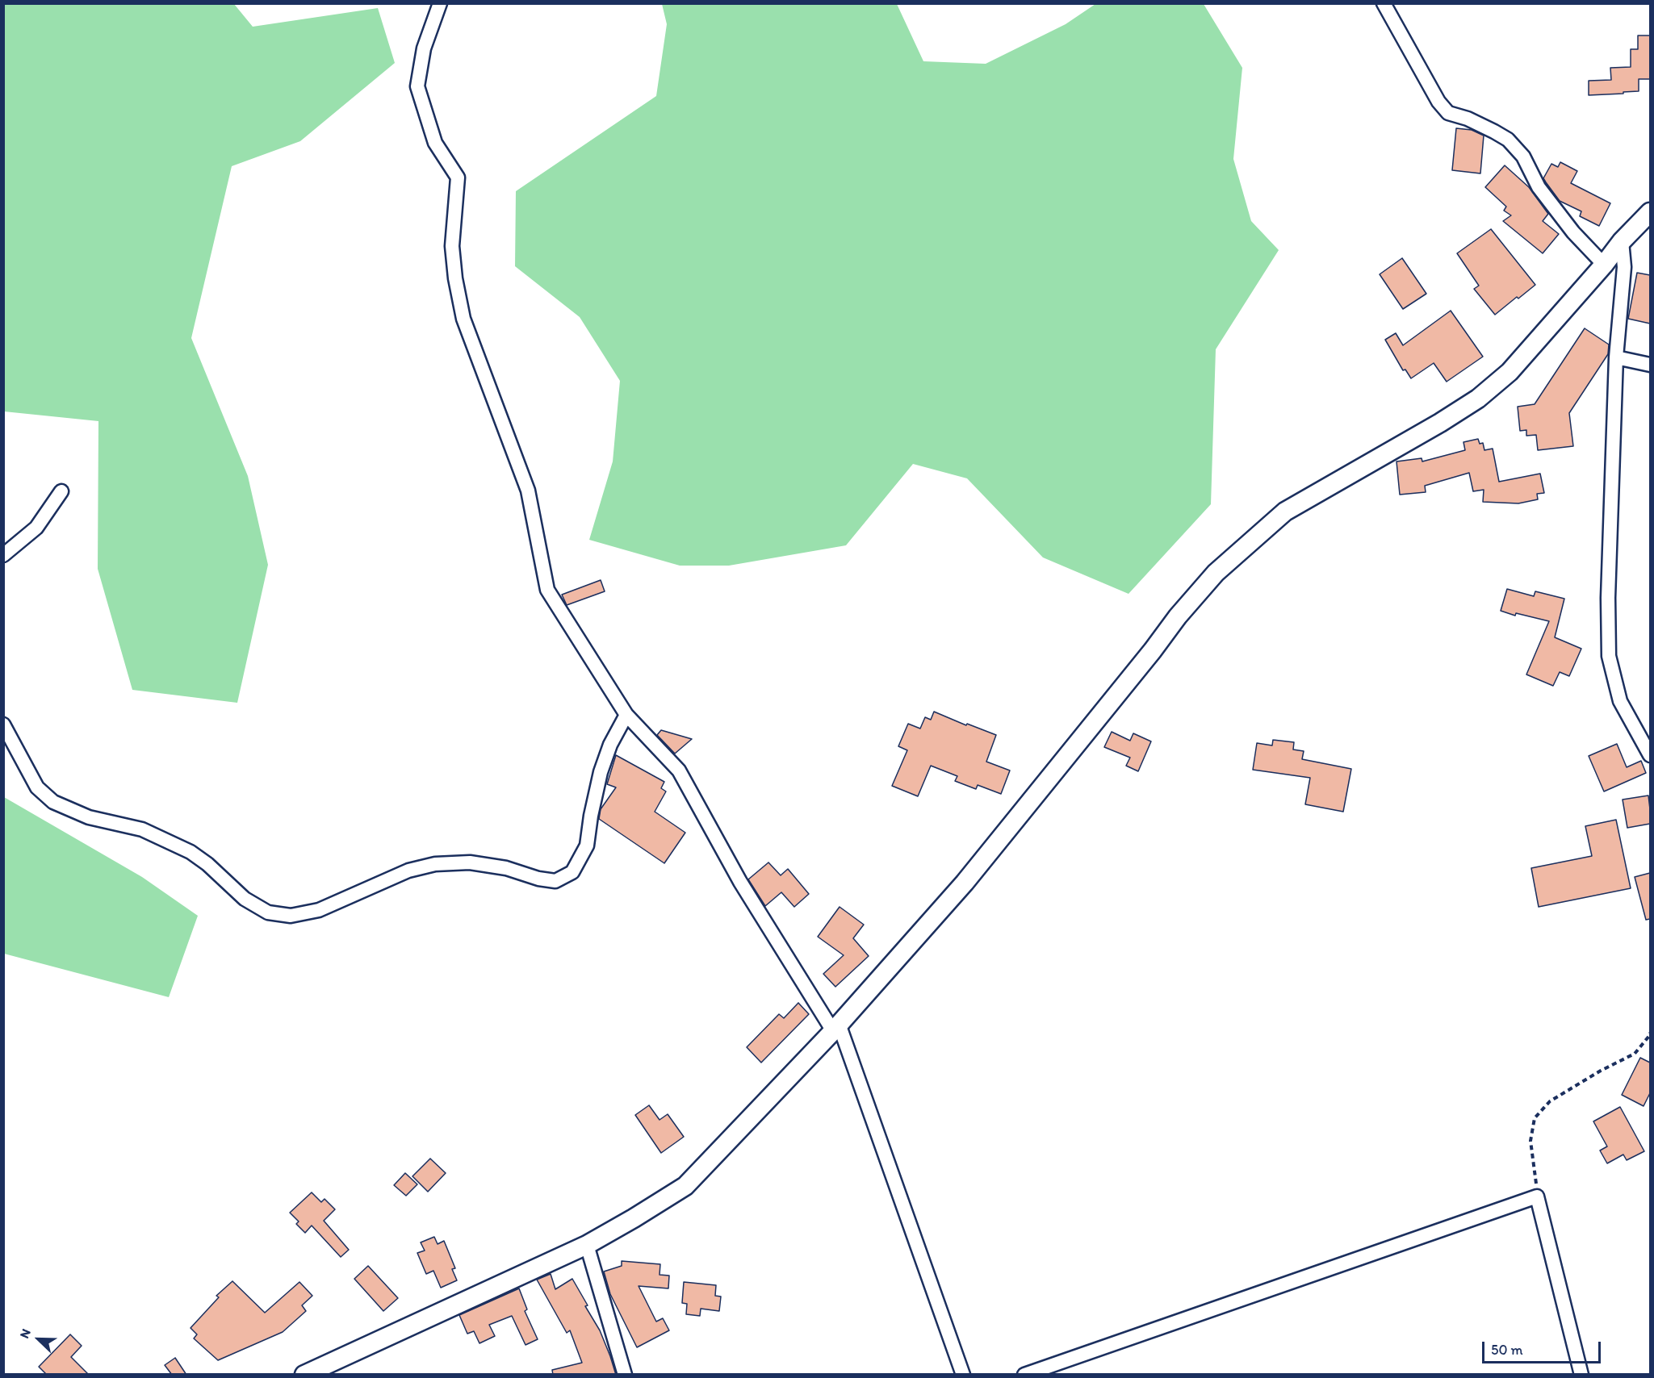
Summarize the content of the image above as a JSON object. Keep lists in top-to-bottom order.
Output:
{
  "scale_bar": "50 m",
  "north": "top left"
}
